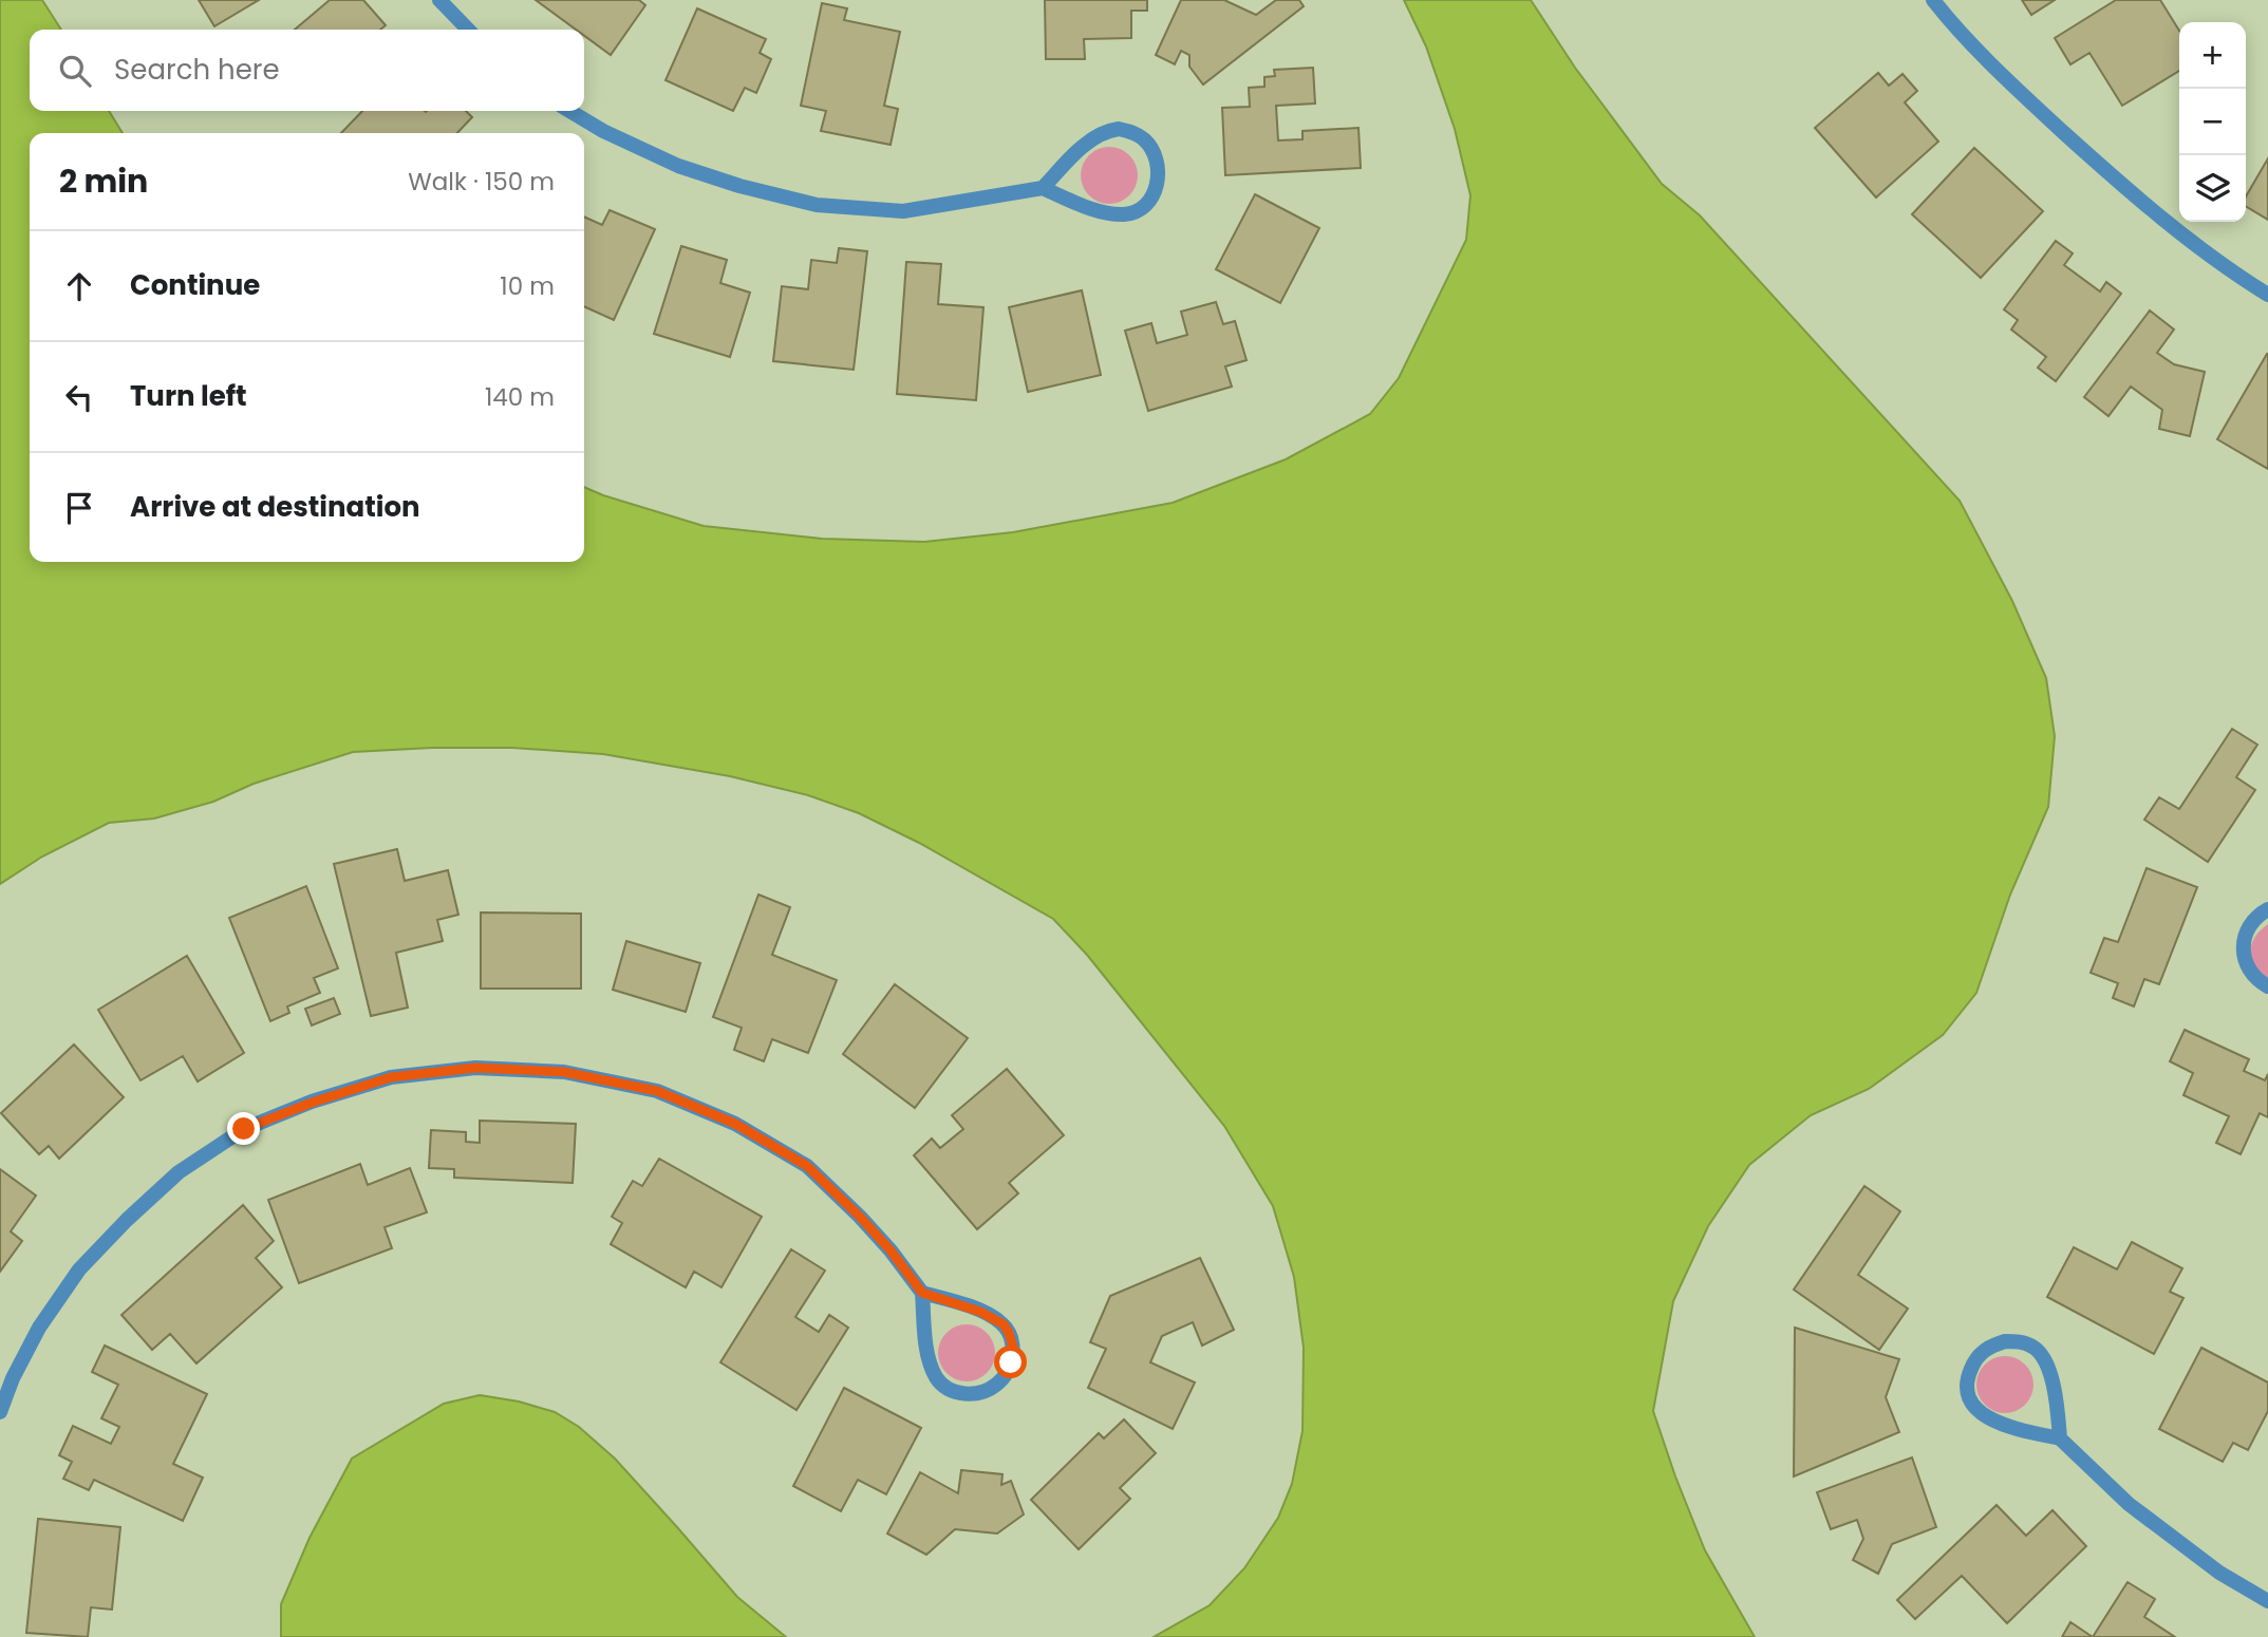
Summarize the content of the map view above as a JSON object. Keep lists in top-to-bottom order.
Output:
{
  "page": {
    "map_buttons": ["+", "−"],
    "search": "Search here",
    "heading": ["2 min", "Walk · 150 m"],
    "list": [
      ["Continue", "10 m"],
      ["Turn left", "140 m"],
      "Arrive at destination"
    ]
  }
}
